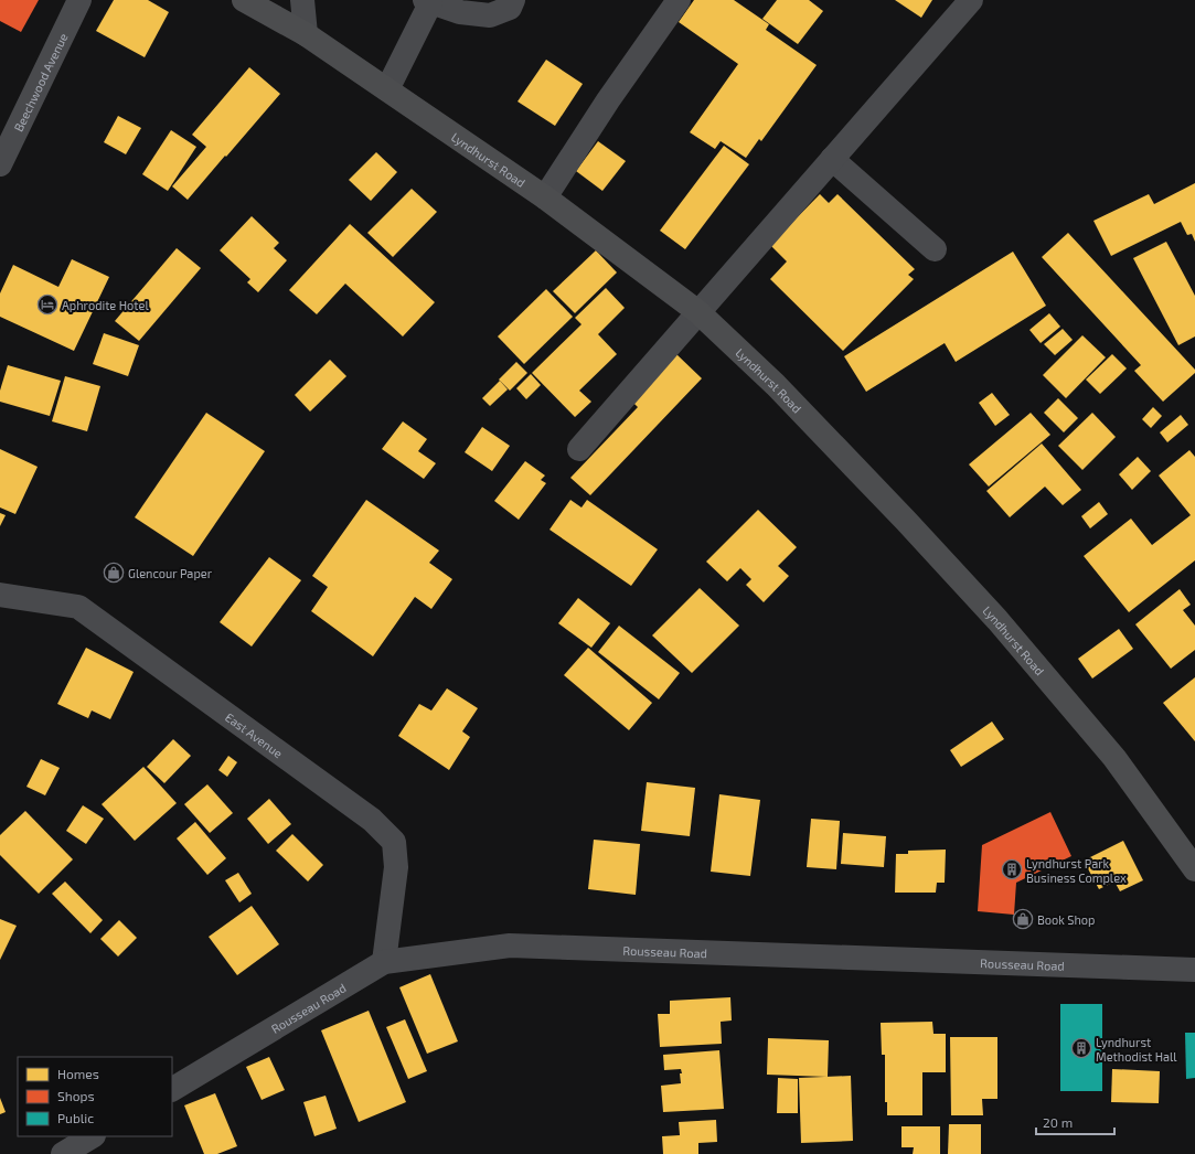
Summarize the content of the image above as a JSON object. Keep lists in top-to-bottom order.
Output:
{
  "streets": {
    "main road": ["Lyndhurst Road"],
    "street": ["Beechwood Avenue", "East Avenue", "Rousseau Road"]
  },
  "crossings": [
    ["East Avenue", "Rousseau Road"]
  ],
  "places": {
    "hotel": ["Aphrodite Hotel"],
    "shop": ["Glencour Paper", "Book Shop"],
    "building": ["Lyndhurst Park Business Complex", "Lyndhurst Methodist Hall"]
  },
  "legend": ["Homes", "Shops", "Public"],
  "scale_bar": "20 m"
}
